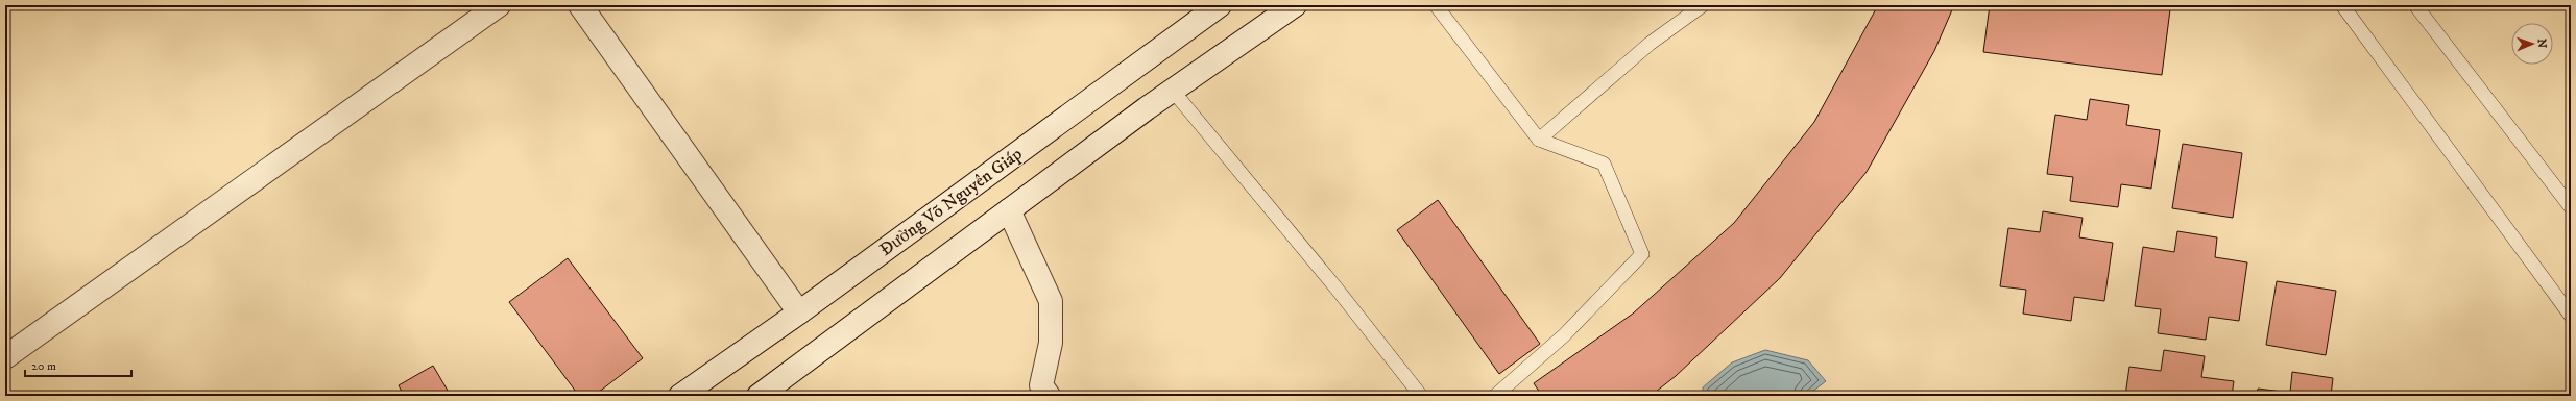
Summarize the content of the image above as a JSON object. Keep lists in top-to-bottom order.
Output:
{
  "streets": {
    "main road": ["Đường Võ Nguyên Giáp"]
  },
  "scale_bar": "20 m",
  "north": "right"
}
